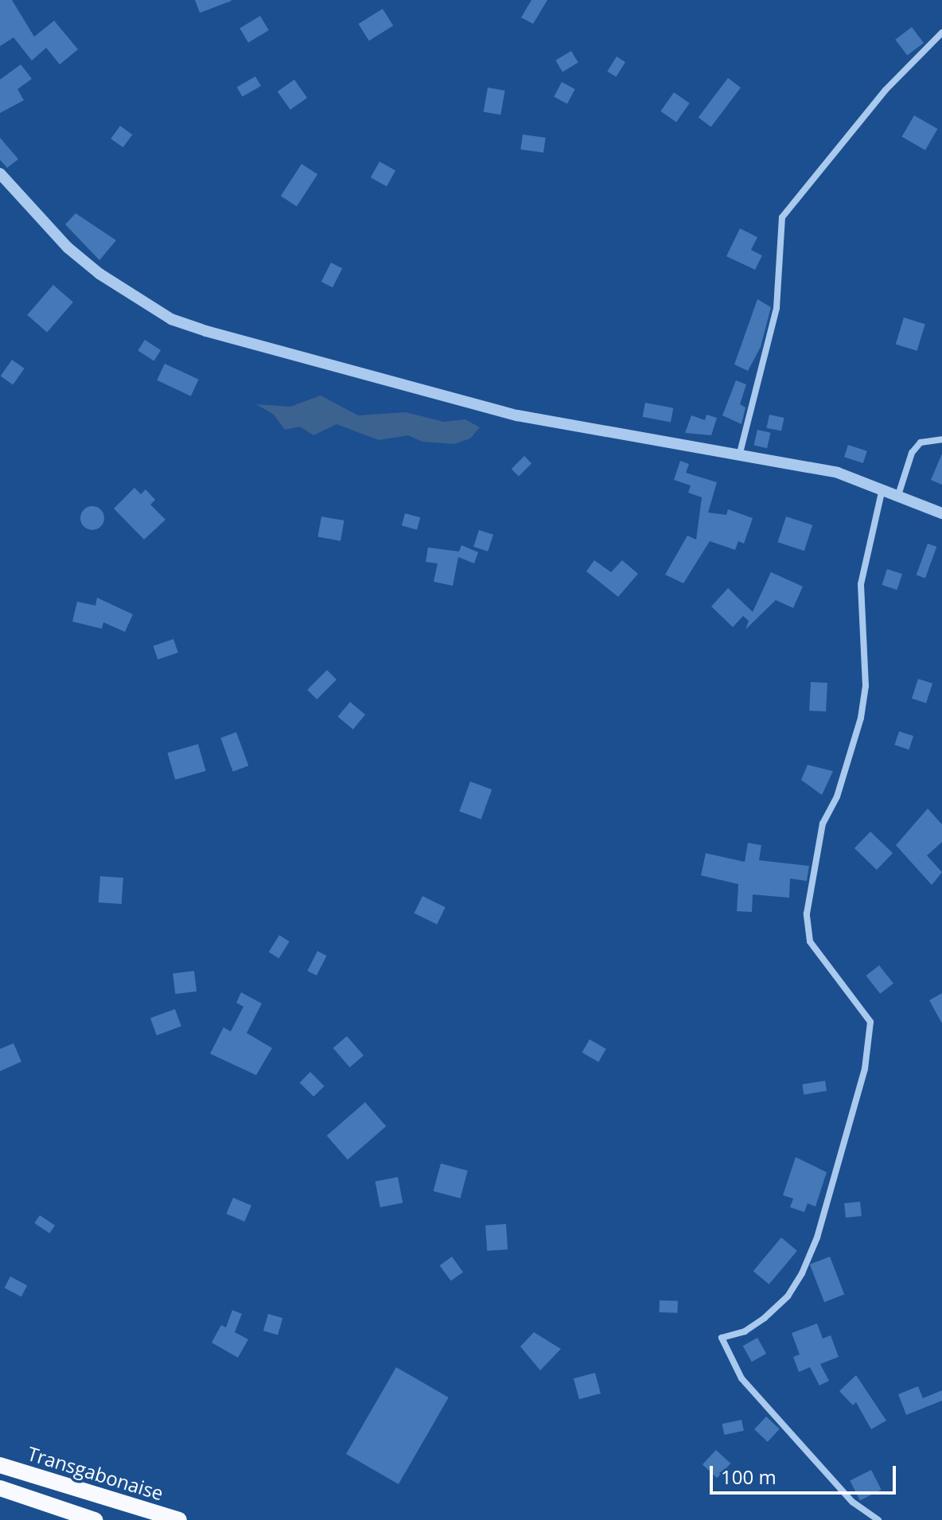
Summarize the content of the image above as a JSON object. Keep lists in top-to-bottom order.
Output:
{
  "streets": {
    "highway": ["Transgabonaise"]
  },
  "scale_bar": "100 m"
}
